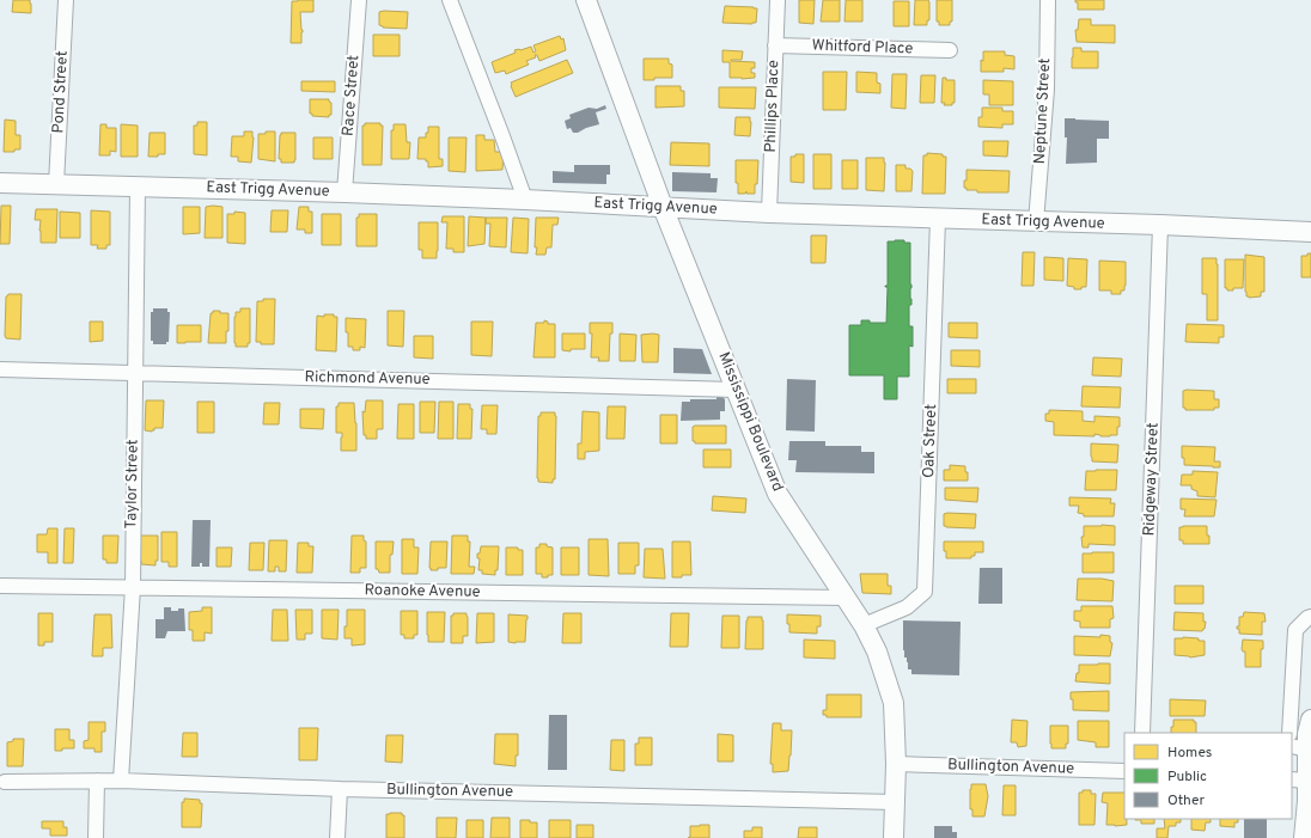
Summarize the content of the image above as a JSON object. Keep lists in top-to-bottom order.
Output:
{
  "streets": {
    "street": [
      "Whitford Place",
      "Pond Street",
      "Race Street",
      "Phillips Place",
      "Neptune Street",
      "East Trigg Avenue",
      "Richmond Avenue",
      "Mississippi Boulevard",
      "Oak Street",
      "Ridgeway Street",
      "Taylor Street",
      "Roanoke Avenue",
      "Bullington Avenue"
    ]
  },
  "crossings": [
    ["Whitford Place", "Phillips Place"],
    ["Pond Street", "East Trigg Avenue"],
    ["Race Street", "East Trigg Avenue"],
    ["Phillips Place", "East Trigg Avenue"],
    ["Neptune Street", "East Trigg Avenue"],
    ["East Trigg Avenue", "Mississippi Boulevard"],
    ["East Trigg Avenue", "Oak Street"],
    ["East Trigg Avenue", "Ridgeway Street"],
    ["East Trigg Avenue", "Taylor Street"],
    ["Richmond Avenue", "Mississippi Boulevard"],
    ["Richmond Avenue", "Taylor Street"],
    ["Mississippi Boulevard", "Oak Street"],
    ["Mississippi Boulevard", "Roanoke Avenue"],
    ["Mississippi Boulevard", "Bullington Avenue"],
    ["Taylor Street", "Roanoke Avenue"],
    ["Taylor Street", "Bullington Avenue"]
  ],
  "legend": ["Homes", "Public", "Other"]
}
